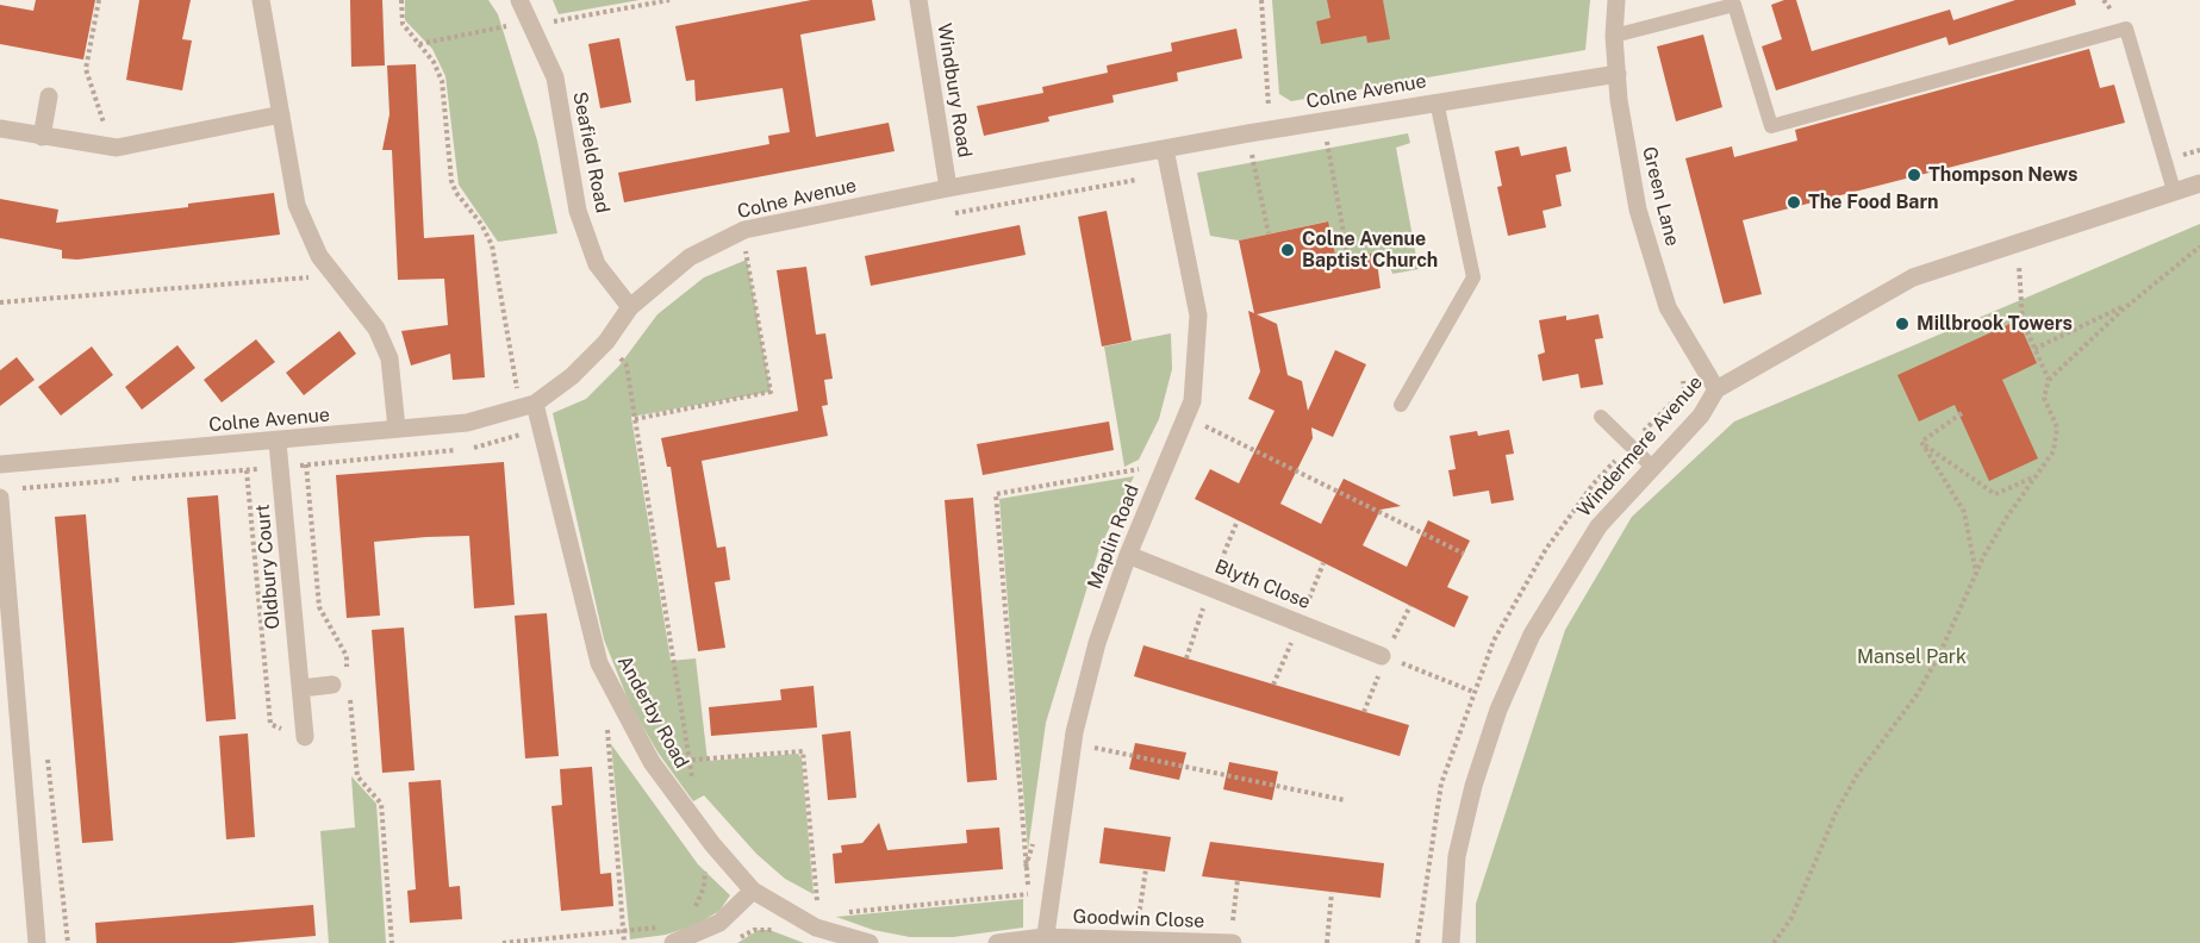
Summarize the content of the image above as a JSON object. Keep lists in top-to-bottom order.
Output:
{
  "streets": {
    "street": [
      "Windbury Road",
      "Colne Avenue",
      "Seafield Road",
      "Green Lane",
      "Windermere Avenue",
      "Maplin Road",
      "Oldbury Court",
      "Blyth Close",
      "Anderby Road",
      "Goodwin Close"
    ]
  },
  "crossings": [
    ["Windbury Road", "Colne Avenue"],
    ["Colne Avenue", "Seafield Road"],
    ["Colne Avenue", "Green Lane"],
    ["Colne Avenue", "Maplin Road"],
    ["Colne Avenue", "Oldbury Court"],
    ["Colne Avenue", "Anderby Road"],
    ["Green Lane", "Windermere Avenue"],
    ["Maplin Road", "Blyth Close"],
    ["Maplin Road", "Goodwin Close"]
  ],
  "parks": ["Mansel Park"],
  "places": [
    "Thompson News",
    "The Food Barn",
    "Colne Avenue Baptist Church",
    "Millbrook Towers"
  ]
}
